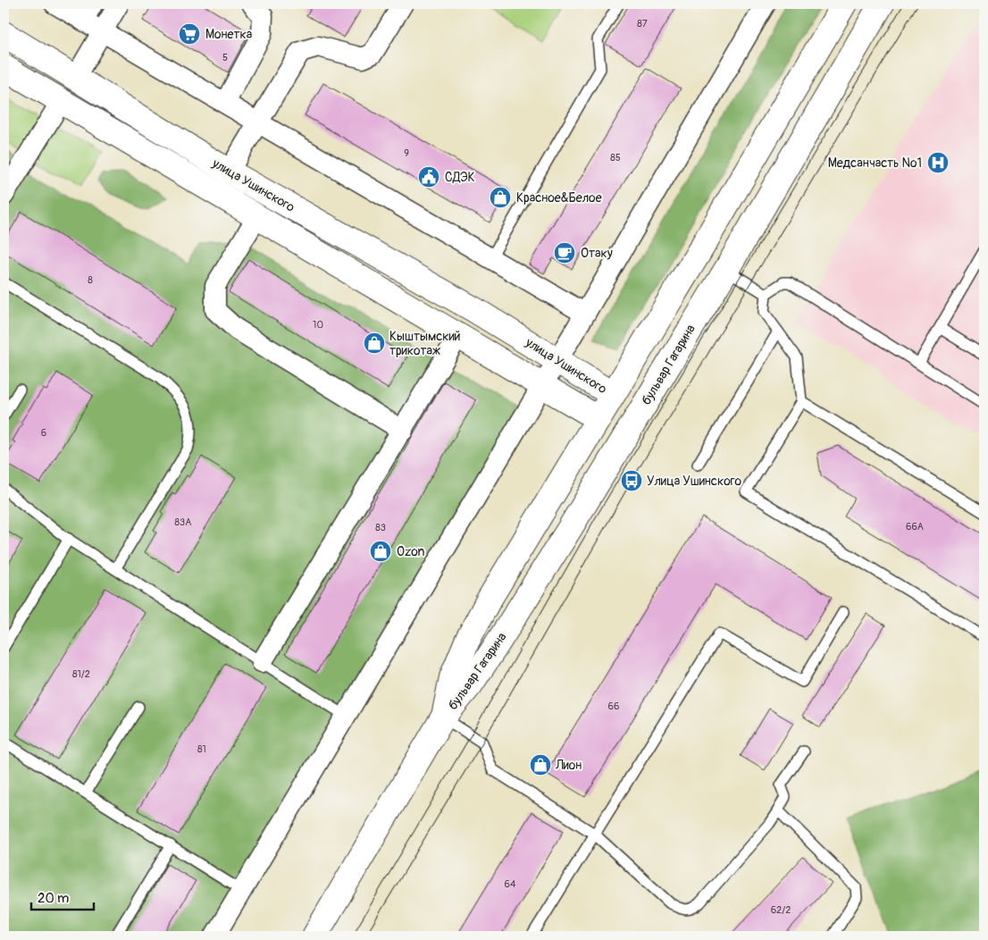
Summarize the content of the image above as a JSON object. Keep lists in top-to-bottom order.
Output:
{
  "streets": {
    "main road": ["улица Ушинского", "бульвар Гагарина"]
  },
  "crossings": [
    ["улица Ушинского", "бульвар Гагарина"]
  ],
  "places": {
    "supermarket": ["Монетка"],
    "hospital": ["Медсанчасть №1"],
    "public building": ["СДЭК"],
    "shop": [
      "Красное&Белое",
      "Кыштымский трикотаж",
      "Ozon",
      "Лион"
    ],
    "cafe": ["Отаку"],
    "bus stop": ["Улица Ушинского"]
  },
  "house_numbers": [
    "87",
    "5",
    "9",
    "85",
    "8",
    "10",
    "6",
    "83А",
    "66А",
    "83",
    "81/2",
    "66",
    "81",
    "64",
    "62/2"
  ],
  "scale_bar": "20 m"
}
